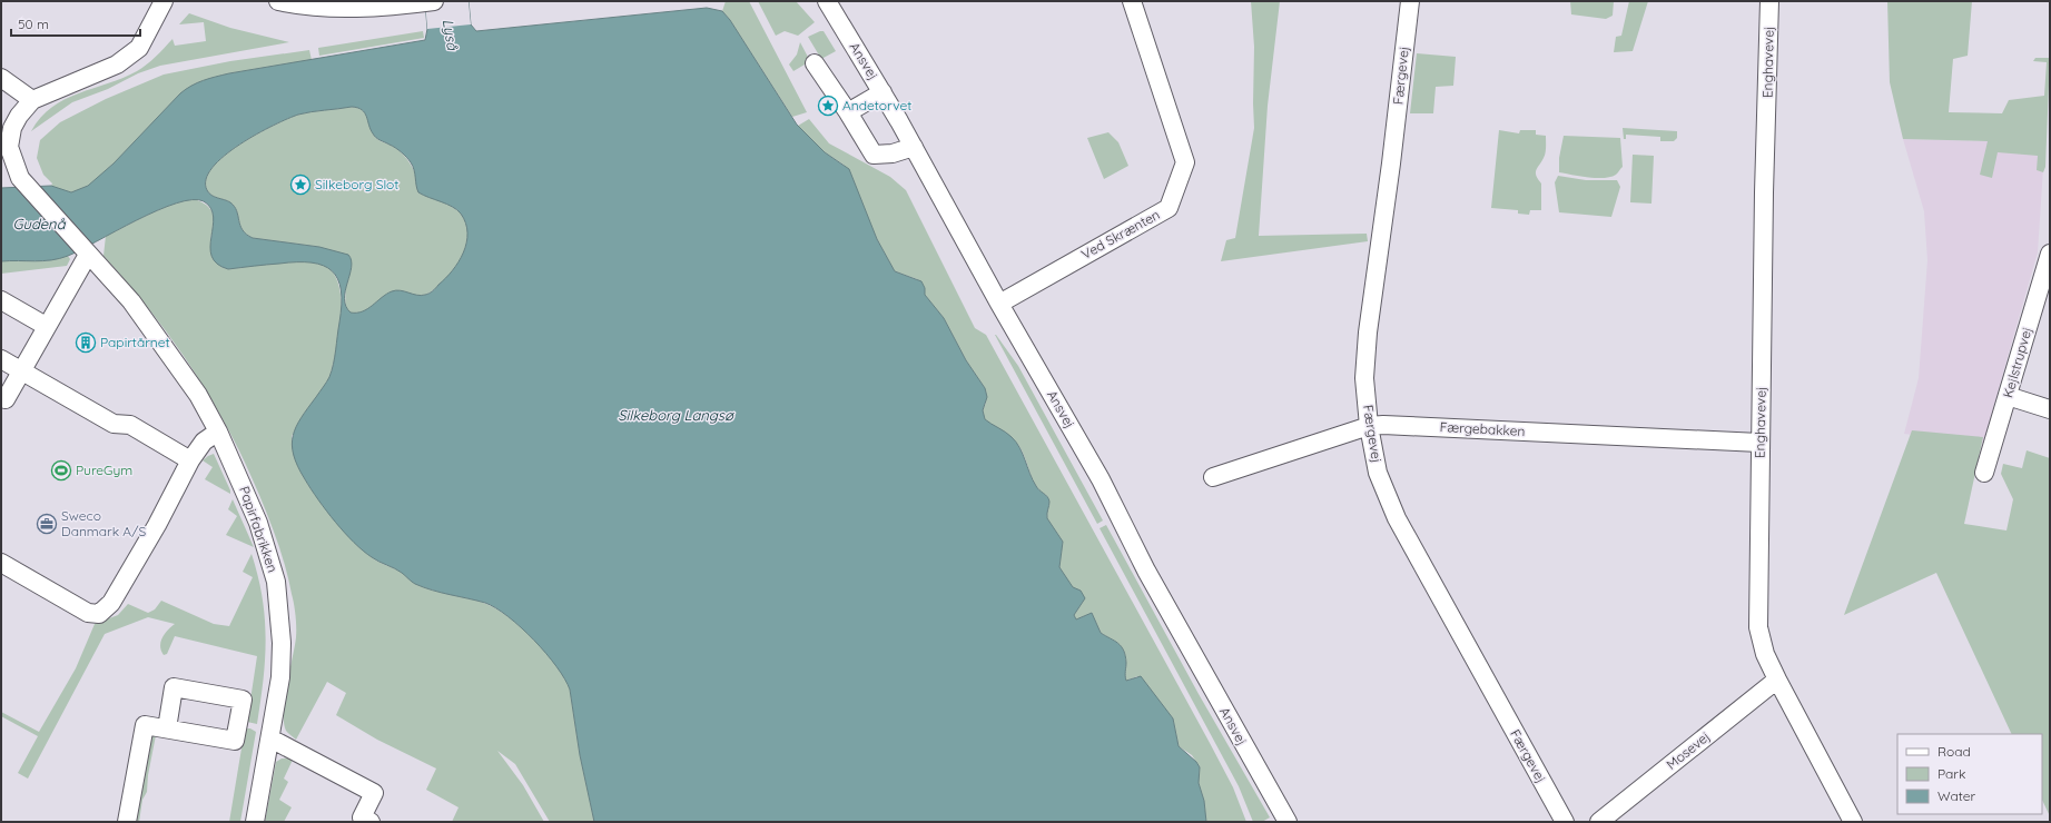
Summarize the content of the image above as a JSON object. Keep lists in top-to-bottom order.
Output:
{
  "streets": {
    "street": [
      "Ansvej",
      "Enghavevej",
      "Færgevej",
      "Ved Skrænten",
      "Kejlstrupvej",
      "Færgebakken",
      "Papirfabrikken",
      "Mosevej"
    ]
  },
  "crossings": [
    ["Ansvej", "Ved Skrænten"],
    ["Enghavevej", "Færgebakken"],
    ["Enghavevej", "Mosevej"],
    ["Færgevej", "Færgebakken"]
  ],
  "water": ["Lyså", "Gudenå", "Silkeborg Langsø"],
  "places": {
    "place": ["Andetorvet", "Silkeborg Slot"],
    "building": ["Papirtårnet"],
    "sports": ["PureGym"],
    "office": ["Sweco Danmark A/S"]
  },
  "legend": ["Road", "Park", "Water"],
  "scale_bar": "50 m"
}
